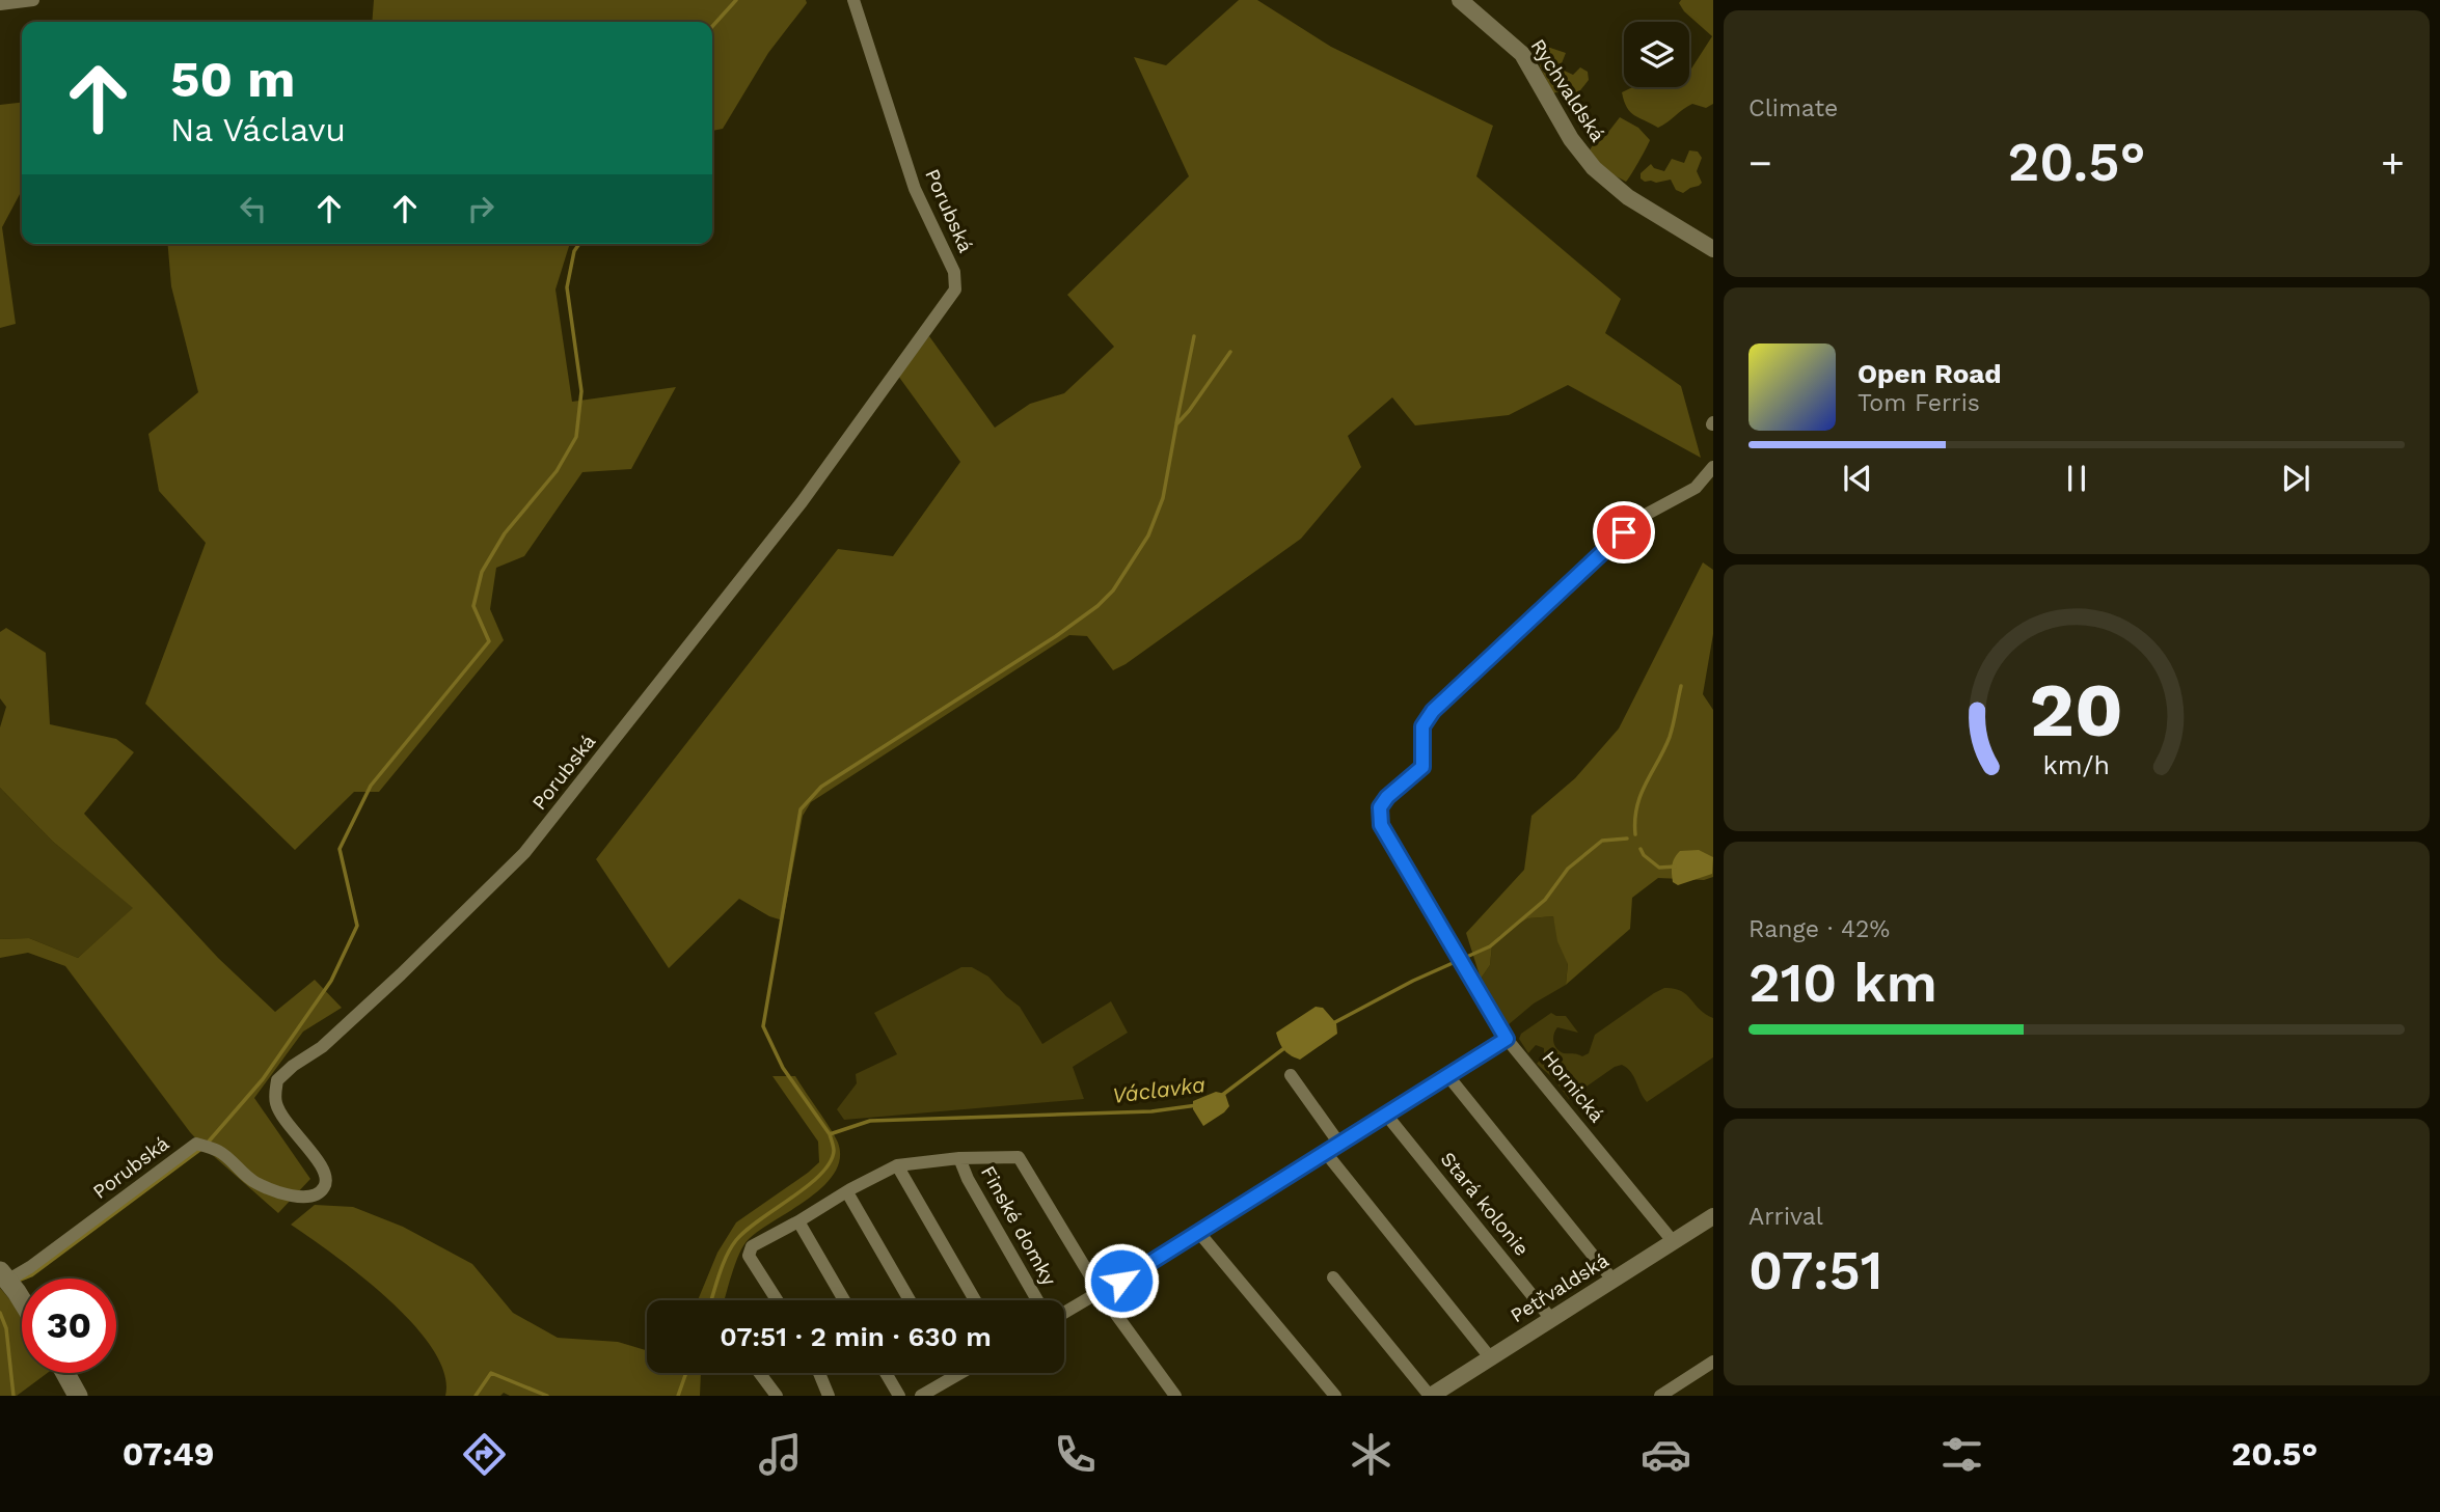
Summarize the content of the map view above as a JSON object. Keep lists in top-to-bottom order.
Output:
{
  "streets": {
    "street": [
      "Rychvaldská",
      "Porubská",
      "Hornická",
      "Stará kolonie",
      "Finské domky",
      "Petřvaldská"
    ]
  },
  "crossings": [
    ["Hornická", "Petřvaldská"],
    ["Stará kolonie", "Petřvaldská"]
  ],
  "water": ["Václavka"],
  "page": {
    "tile": [
      "Climate",
      ["Range · 42%", "210 km"],
      ["Arrival", "07:51"]
    ],
    "turn": ["50 m", "Na Václavu"],
    "heat": ["−", "20.5°", "+"],
    "song": ["Open Road", "Tom Ferris"],
    "limit": "30",
    "trip": "07:51 · 2 min · 630 m",
    "tabs": ["07:49", "20.5°"],
    "gauge": ["20", "km/h"]
  }
}
